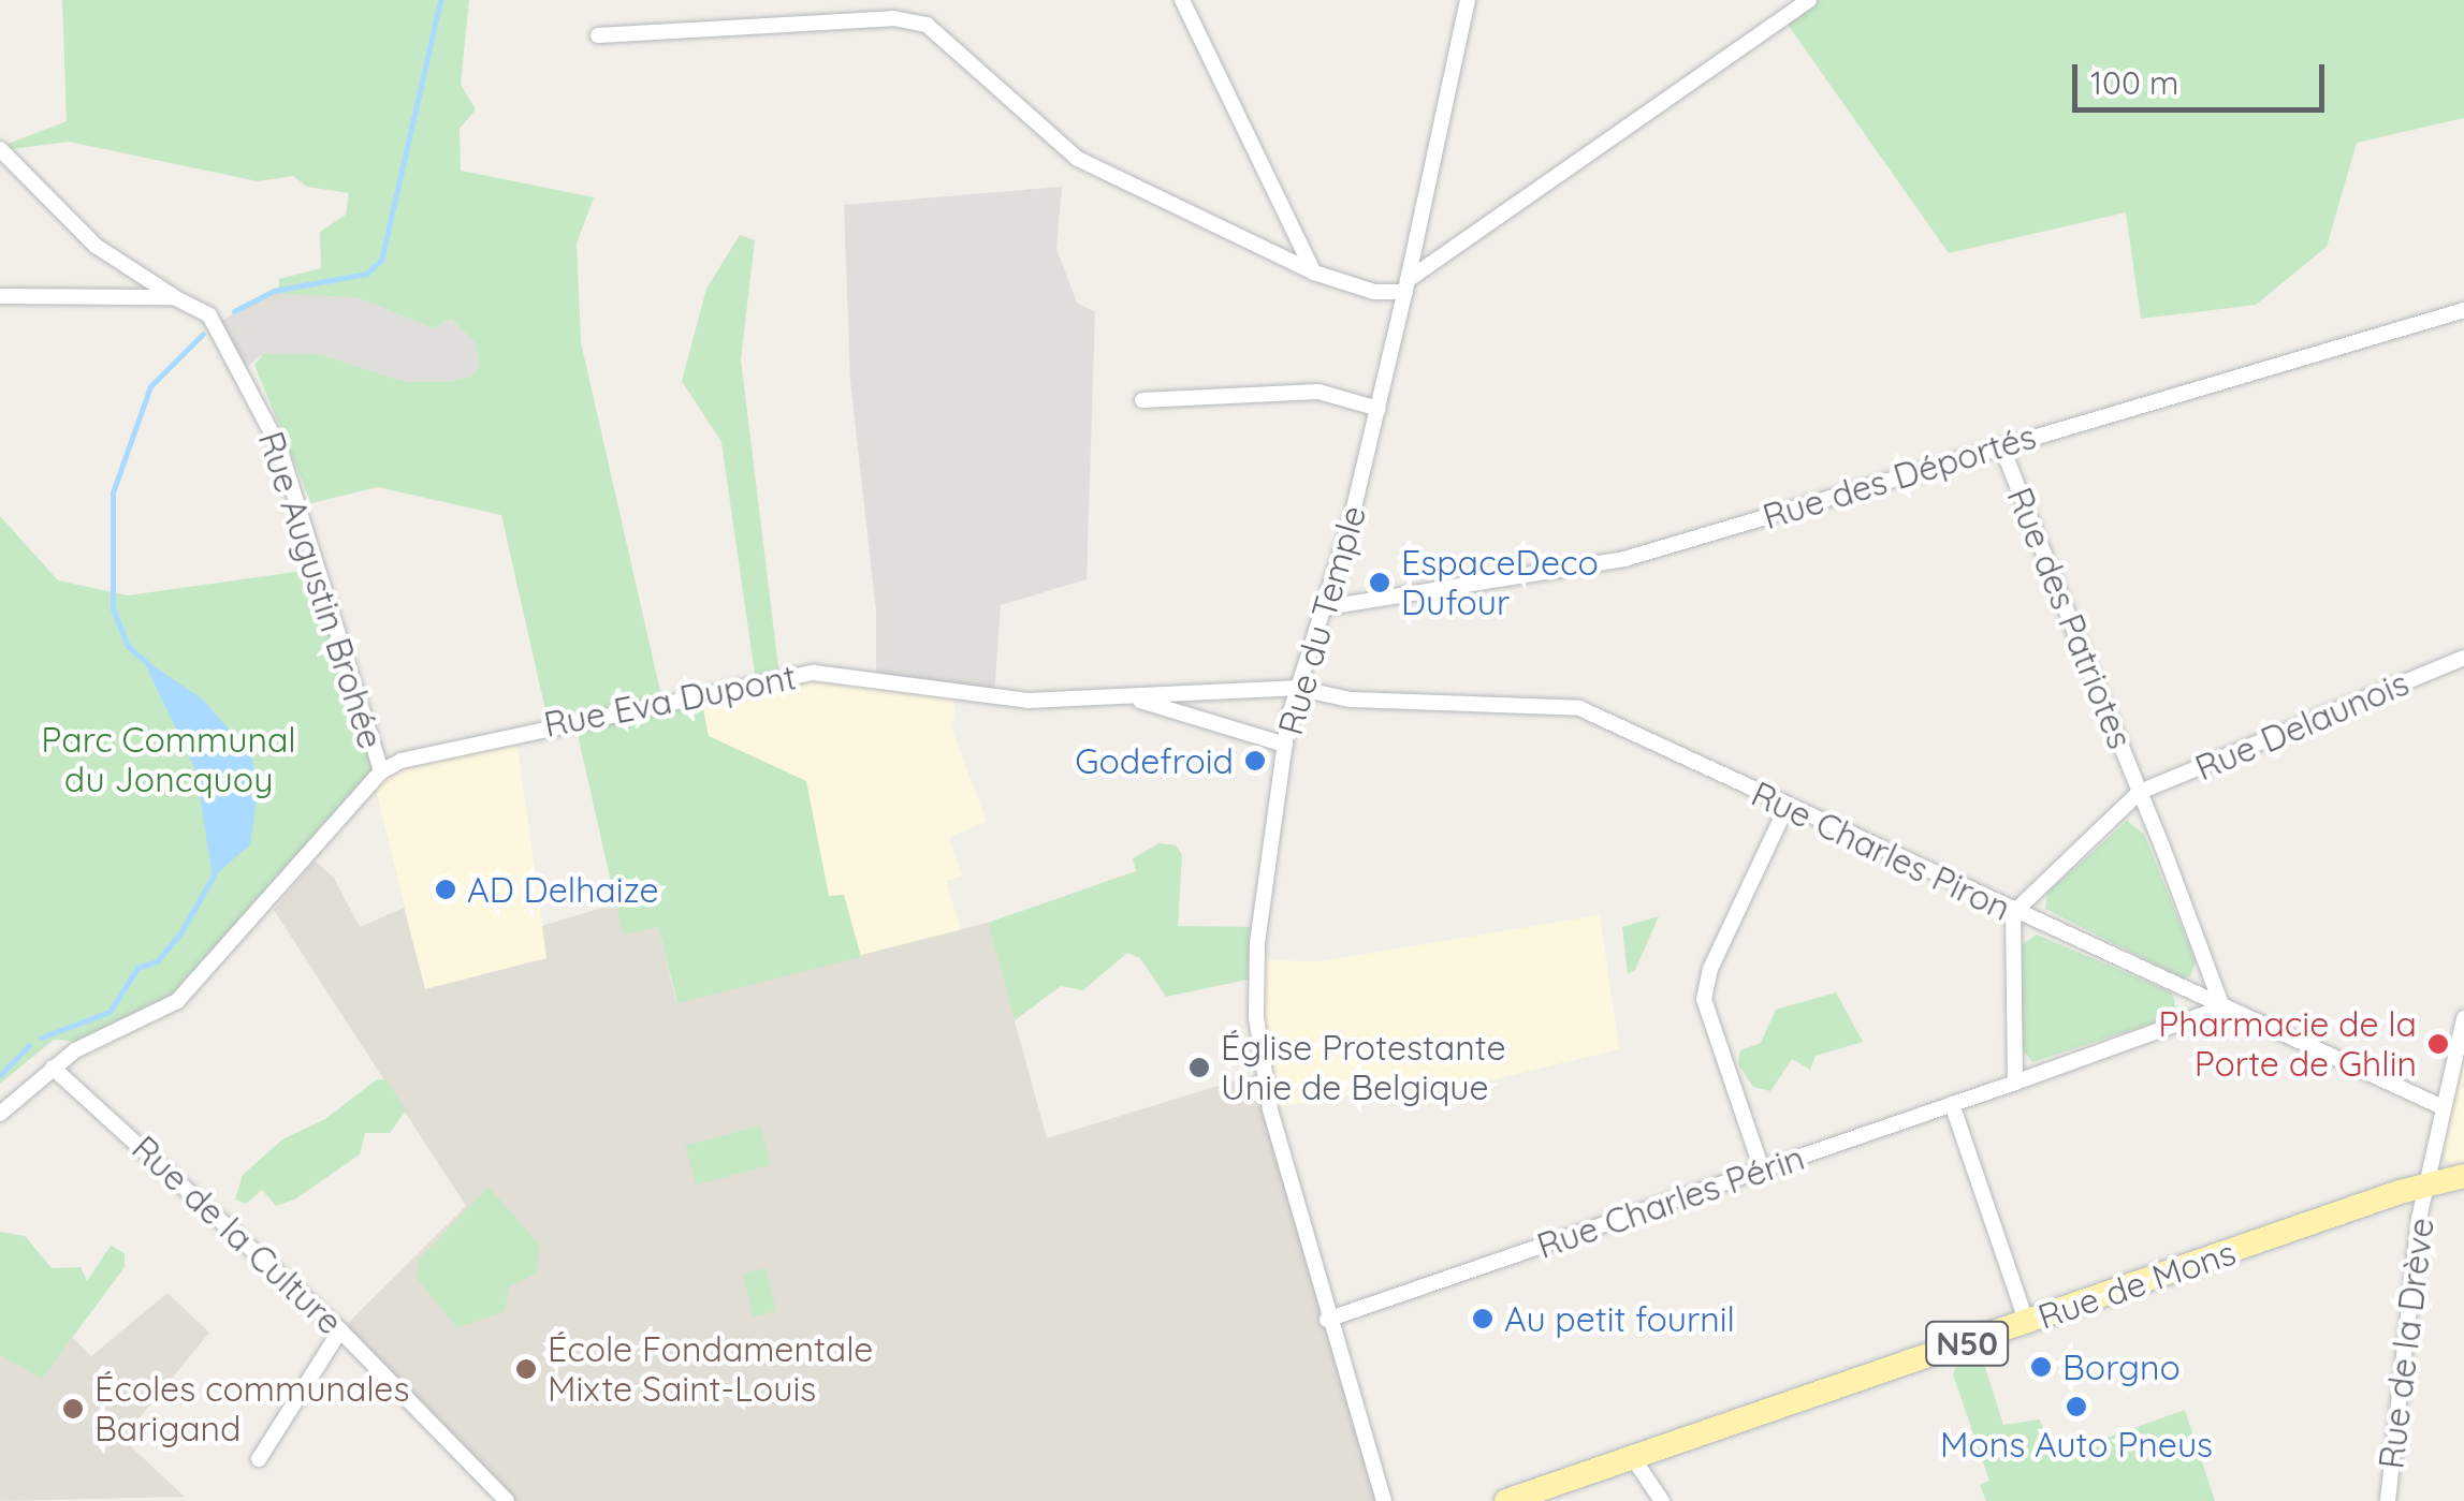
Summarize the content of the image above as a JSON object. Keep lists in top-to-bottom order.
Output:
{
  "streets": {
    "main road": ["Rue de Mons", "N50"],
    "street": [
      "Rue des Déportés",
      "Rue Augustin Brohée",
      "Rue des Patriotes",
      "Rue du Temple",
      "Rue Eva Dupont",
      "Rue Delaunois",
      "Rue Charles Piron",
      "Rue Charles Périn",
      "Rue de la Culture",
      "Rue de la Drève"
    ]
  },
  "crossings": [
    ["Rue des Déportés", "Rue des Patriotes"],
    ["Rue des Déportés", "Rue du Temple"],
    ["Rue Augustin Brohée", "Rue Eva Dupont"],
    ["Rue des Patriotes", "Rue Delaunois"],
    ["Rue des Patriotes", "Rue Charles Piron"],
    ["Rue des Patriotes", "Rue Charles Périn"],
    ["Rue du Temple", "Rue Charles Piron"],
    ["Rue du Temple", "Rue Charles Périn"],
    ["Rue Eva Dupont", "Rue Charles Piron"],
    ["Rue Charles Piron", "Rue Charles Périn"],
    ["Rue Charles Piron", "Rue de la Drève"],
    ["Rue de Mons", "Rue de la Drève"]
  ],
  "parks": ["Parc Communal du Joncquoy"],
  "places": [
    "EspaceDeco Dufour",
    "Godefroid",
    "AD Delhaize",
    "Pharmacie de la Porte de Ghlin",
    "Église Protestante Unie de Belgique",
    "Au petit fournil",
    "Borgno",
    "École Fondamentale Mixte Saint-Louis",
    "Mons Auto Pneus",
    "Écoles communales Barigand"
  ],
  "scale_bar": "100 m"
}
